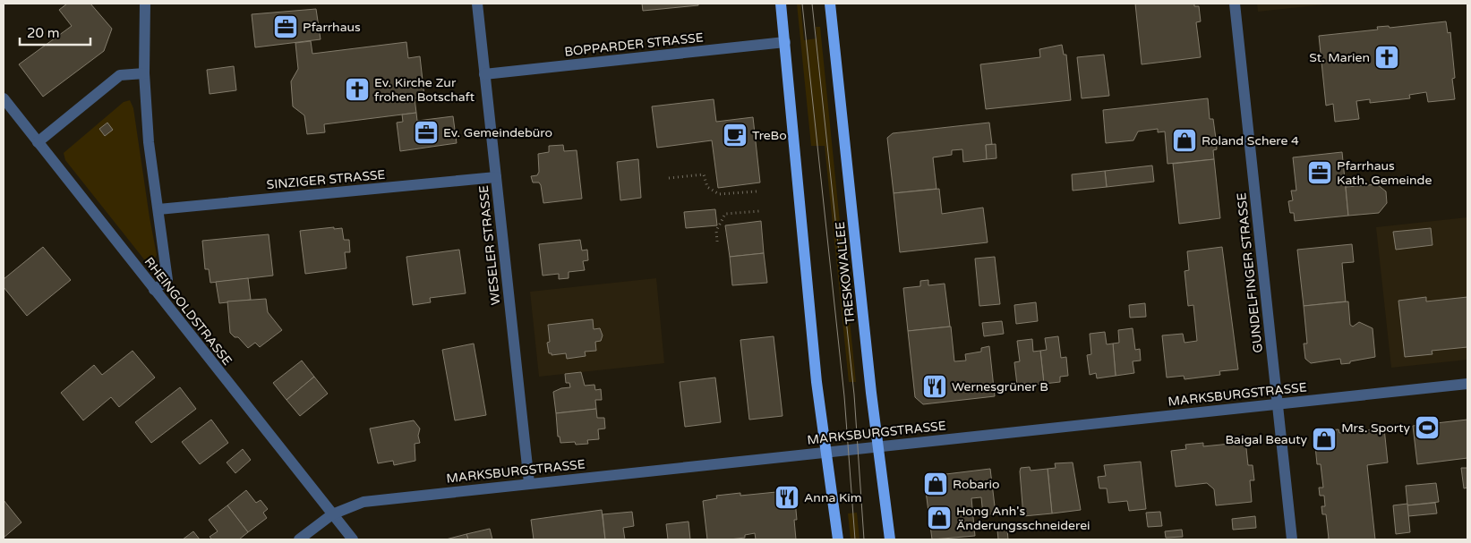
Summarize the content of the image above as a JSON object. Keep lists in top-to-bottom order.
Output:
{
  "streets": {
    "main road": ["TRESKOWALLEE"],
    "street": [
      "BOPPARDER STRASSE",
      "SINZIGER STRASSE",
      "WESELER STRASSE",
      "GUNDELFINGER STRASSE",
      "RHEINGOLDSTRASSE",
      "MARKSBURGSTRASSE"
    ]
  },
  "crossings": [
    ["BOPPARDER STRASSE", "WESELER STRASSE"],
    ["SINZIGER STRASSE", "WESELER STRASSE"],
    ["WESELER STRASSE", "MARKSBURGSTRASSE"],
    ["TRESKOWALLEE", "MARKSBURGSTRASSE"],
    ["GUNDELFINGER STRASSE", "MARKSBURGSTRASSE"],
    ["RHEINGOLDSTRASSE", "MARKSBURGSTRASSE"]
  ],
  "places": {
    "office": ["Pfarrhaus", "Ev. Gemeindebüro", "Pfarrhaus Kath. Gemeinde"],
    "church": ["St. Marien", "Ev. Kirche Zur frohen Botschaft"],
    "cafe": ["TreBo"],
    "shop": [
      "Roland Schere 4",
      "Baigal Beauty",
      "Robario",
      "Hong Anh's Änderungsschneiderei"
    ],
    "restaurant": ["Wernesgrüner B", "Anna Kim"],
    "sports": ["Mrs. Sporty"]
  },
  "scale_bar": "20 m"
}
